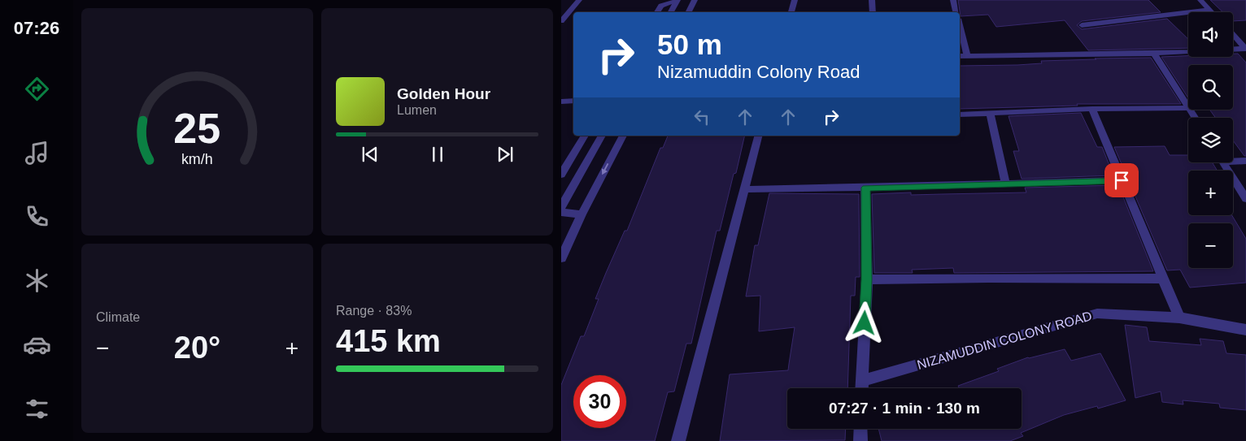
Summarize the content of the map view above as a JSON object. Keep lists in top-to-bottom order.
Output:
{
  "streets": {
    "street": ["NIZAMUDDIN COLONY ROAD"]
  },
  "page": {
    "tabs": "07:26",
    "map_buttons": ["+", "−"],
    "turn": ["50 m", "Nizamuddin Colony Road"],
    "song": ["Golden Hour", "Lumen"],
    "tile": [
      "Climate",
      ["Range · 83%", "415 km"]
    ],
    "heat": ["−", "20°", "+"],
    "limit": "30",
    "trip": "07:27 · 1 min · 130 m",
    "gauge": ["25", "km/h"]
  }
}
